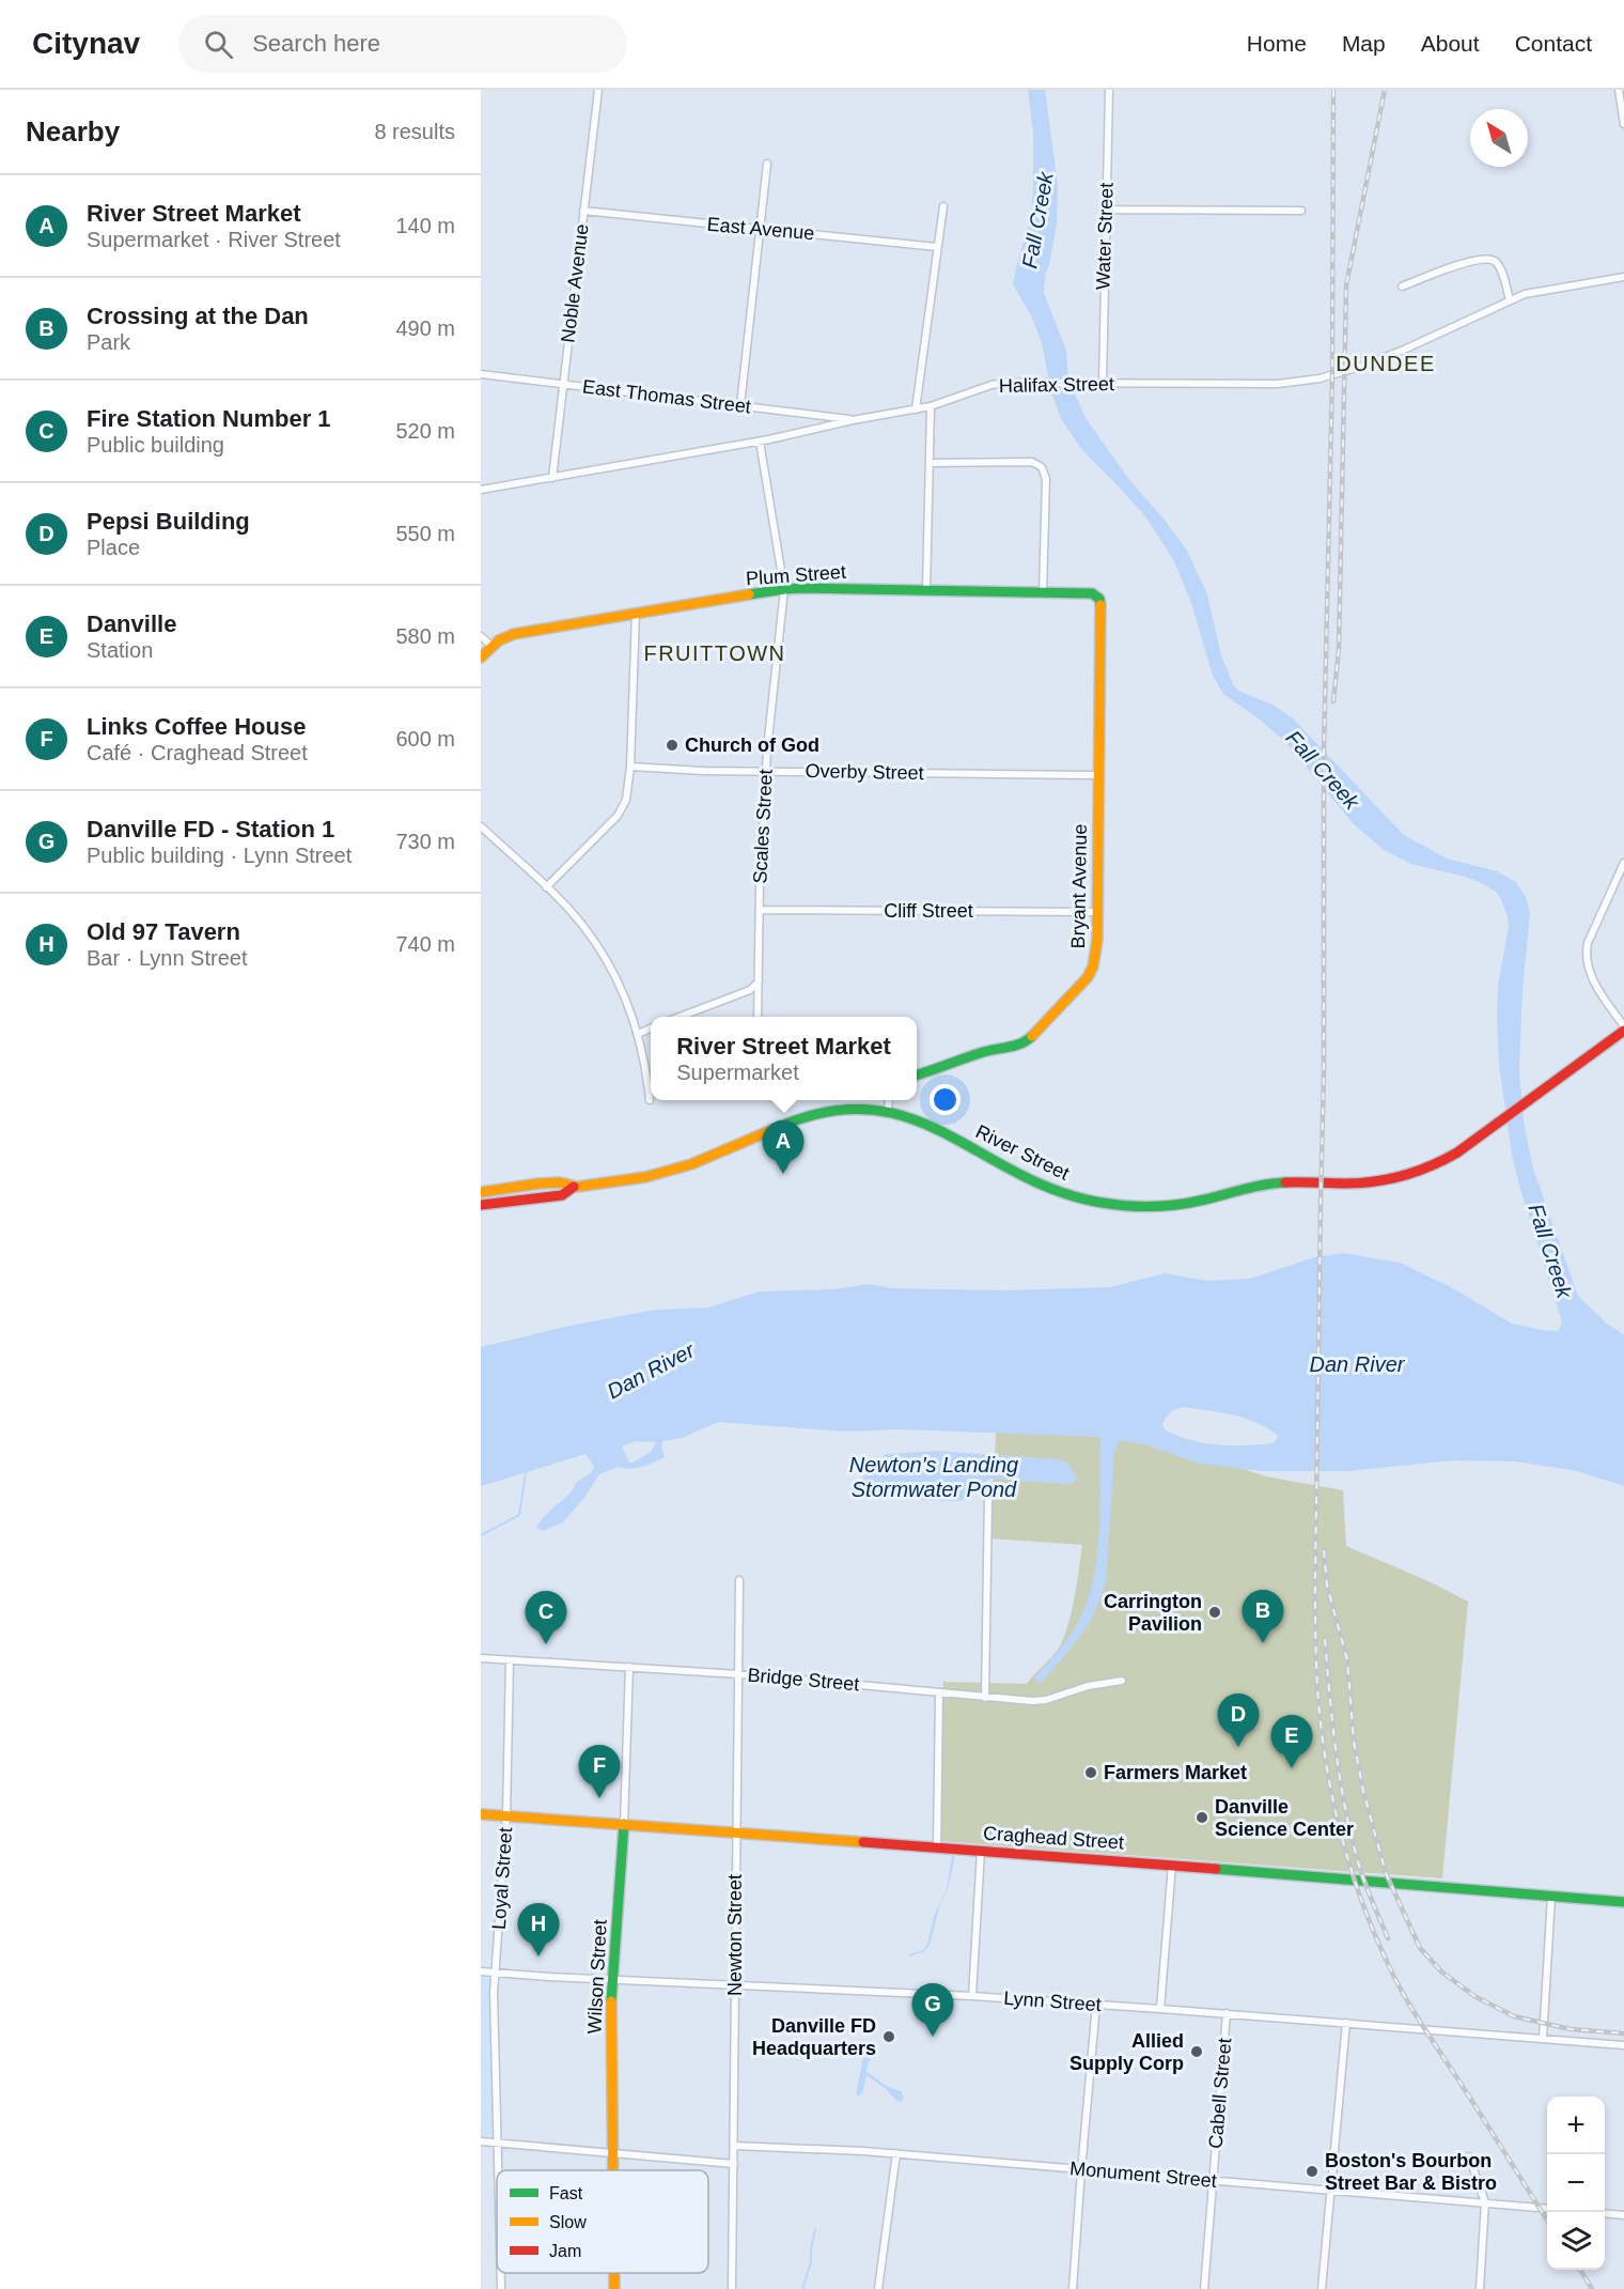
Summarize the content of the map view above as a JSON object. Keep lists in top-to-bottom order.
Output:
{
  "streets": {
    "main road": [
      "Plum Street",
      "Bryant Avenue",
      "River Street",
      "Craghead Street",
      "Wilson Street"
    ],
    "street": [
      "East Avenue",
      "Water Street",
      "Noble Avenue",
      "Halifax Street",
      "East Thomas Street",
      "Overby Street",
      "Scales Street",
      "Cliff Street",
      "Bridge Street",
      "Loyal Street",
      "Newton Street",
      "Lynn Street",
      "Cabell Street",
      "Monument Street"
    ]
  },
  "crossings": [
    ["East Avenue", "Noble Avenue"],
    ["Water Street", "Halifax Street"],
    ["Noble Avenue", "Halifax Street"],
    ["Noble Avenue", "East Thomas Street"],
    ["Halifax Street", "East Thomas Street"],
    ["Halifax Street", "Scales Street"],
    ["Plum Street", "Scales Street"],
    ["Plum Street", "Bryant Avenue"],
    ["Overby Street", "Scales Street"],
    ["Overby Street", "Bryant Avenue"],
    ["Scales Street", "Cliff Street"],
    ["Bryant Avenue", "Cliff Street"],
    ["Bridge Street", "Loyal Street"],
    ["Bridge Street", "Newton Street"],
    ["Bridge Street", "Wilson Street"],
    ["Craghead Street", "Loyal Street"],
    ["Craghead Street", "Newton Street"],
    ["Craghead Street", "Wilson Street"],
    ["Loyal Street", "Lynn Street"],
    ["Newton Street", "Lynn Street"],
    ["Newton Street", "Monument Street"],
    ["Wilson Street", "Lynn Street"],
    ["Lynn Street", "Cabell Street"],
    ["Cabell Street", "Monument Street"]
  ],
  "districts": ["DUNDEE", "FRUITTOWN"],
  "water": ["Fall Creek", "Dan River", "Newton's Landing Stormwater Pond"],
  "places": [
    "Church of God",
    "Carrington Pavilion",
    "Farmers Market",
    "Danville Science Center",
    "Danville FD Headquarters",
    "Allied Supply Corp",
    "Boston's Bourbon Street Bar & Bistro"
  ],
  "legend": ["Fast", "Slow", "Jam"],
  "north": "top left",
  "page": {
    "header": "Citynav",
    "search": "Search here",
    "nav": [
      "Home",
      "Map",
      "About",
      "Contact"
    ],
    "heading": ["Nearby", "8 results"],
    "list": [
      {
        "mark": "A",
        "name": "River Street Market",
        "note": "Supermarket · River Street",
        "value": "140 m"
      },
      {
        "mark": "B",
        "name": "Crossing at the Dan",
        "note": "Park",
        "value": "490 m"
      },
      {
        "mark": "C",
        "name": "Fire Station Number 1",
        "note": "Public building",
        "value": "520 m"
      },
      {
        "mark": "D",
        "name": "Pepsi Building",
        "note": "Place",
        "value": "550 m"
      },
      {
        "mark": "E",
        "name": "Danville",
        "note": "Station",
        "value": "580 m"
      },
      {
        "mark": "F",
        "name": "Links Coffee House",
        "note": "Café · Craghead Street",
        "value": "600 m"
      },
      {
        "mark": "G",
        "name": "Danville FD - Station 1",
        "note": "Public building · Lynn Street",
        "value": "730 m"
      },
      {
        "mark": "H",
        "name": "Old 97 Tavern",
        "note": "Bar · Lynn Street",
        "value": "740 m"
      }
    ],
    "popup": ["River Street Market", "Supermarket"],
    "pins": [
      "A",
      "B",
      "C",
      "D",
      "E",
      "F",
      "H",
      "G"
    ],
    "map_buttons": ["+", "−"]
  }
}
